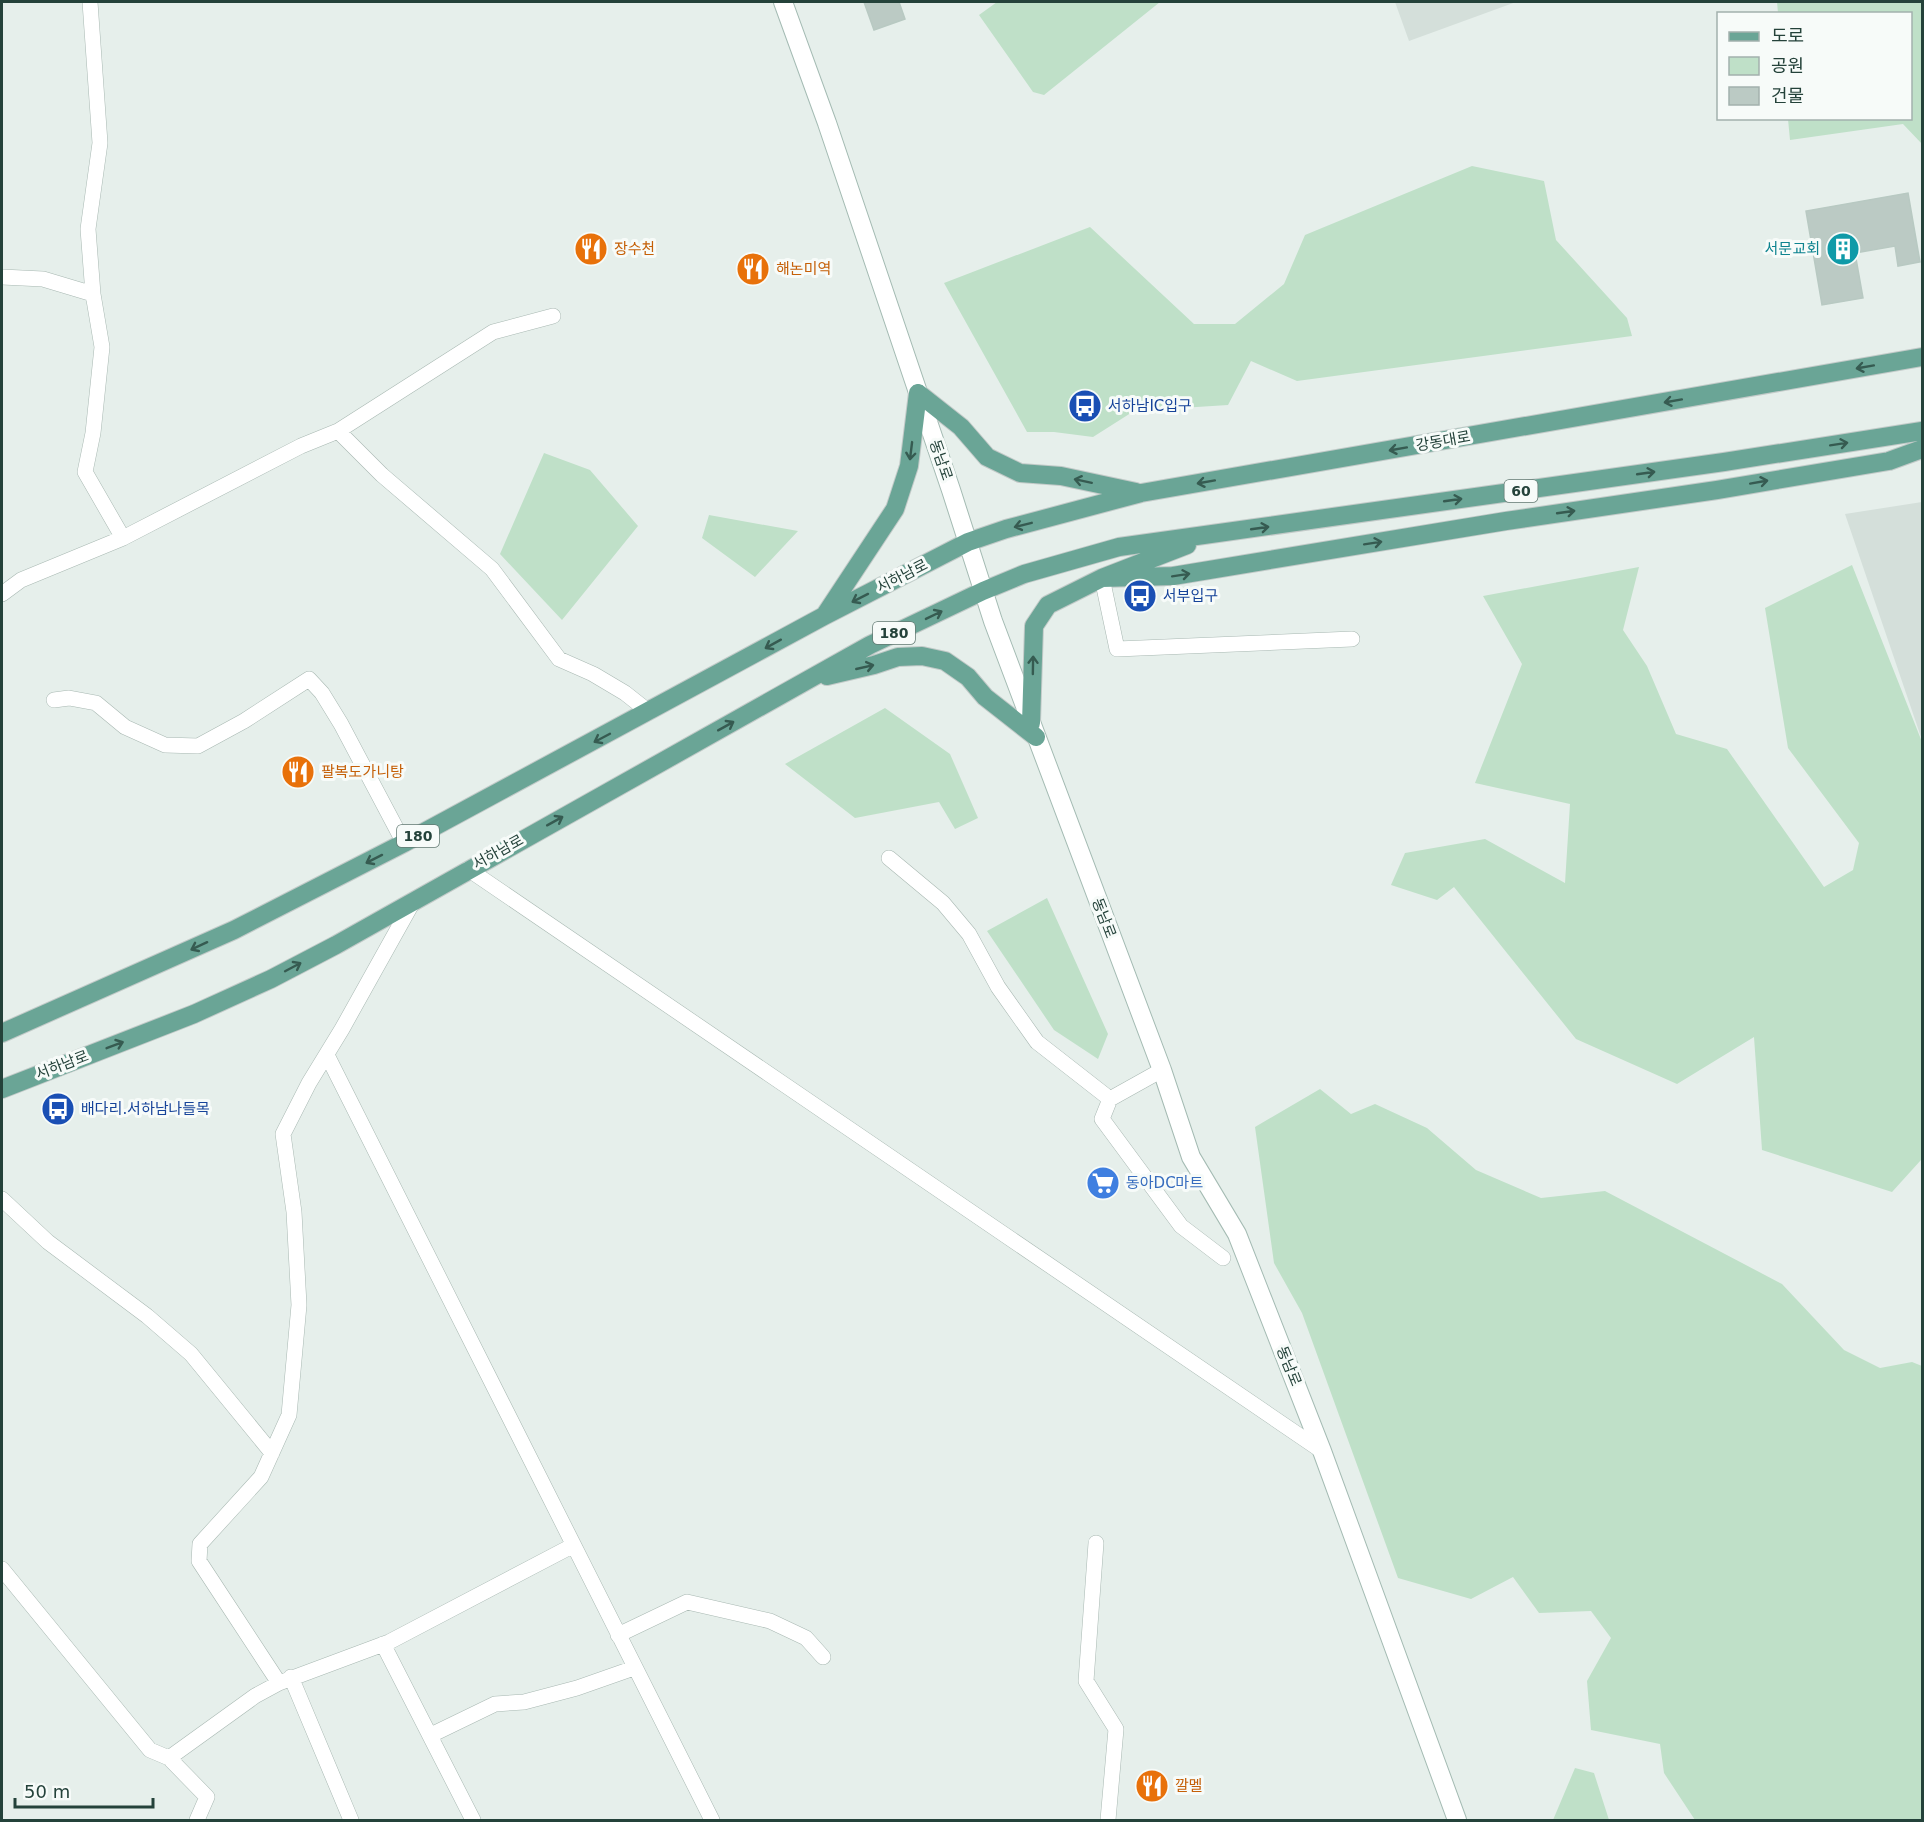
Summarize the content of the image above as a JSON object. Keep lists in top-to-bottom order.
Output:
{
  "streets": {
    "main road": [
      "강동대로",
      "동남로",
      "60",
      "서하남로",
      "180"
    ]
  },
  "crossings": [
    ["강동대로", "동남로"],
    ["강동대로", "서하남로"],
    ["동남로", "60"],
    ["동남로", "서하남로"],
    ["60", "서하남로"]
  ],
  "places": {
    "restaurant": [
      "장수천",
      "해논미역",
      "팔복도가니탕",
      "깔멜"
    ],
    "building": ["서문교회"],
    "bus stop": ["서하남IC입구", "서부입구", "배다리.서하남나들목"],
    "supermarket": ["동아DC마트"]
  },
  "legend": ["도로", "공원", "건물"],
  "scale_bar": "50 m"
}
